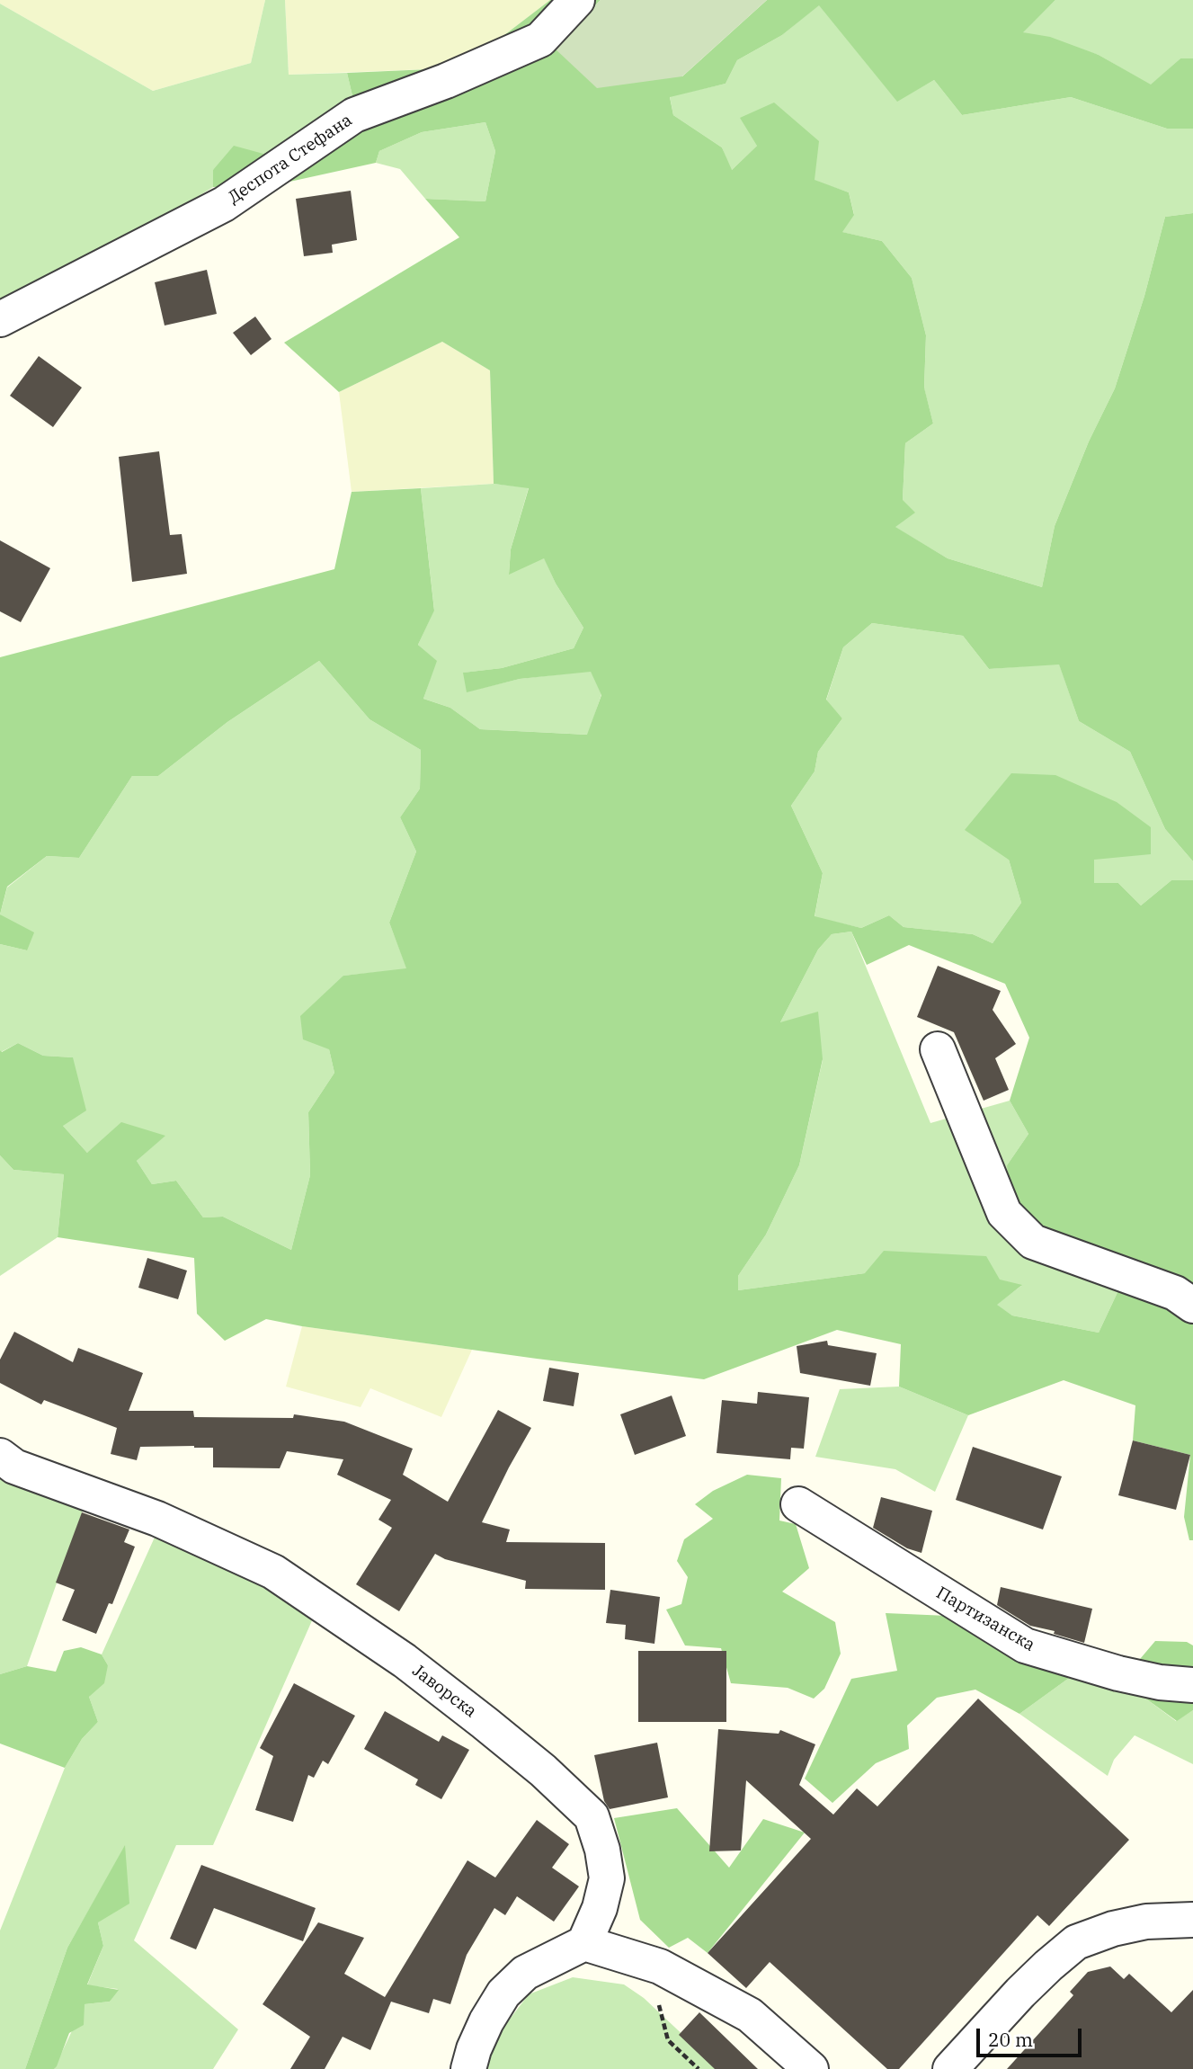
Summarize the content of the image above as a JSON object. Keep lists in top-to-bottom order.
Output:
{
  "streets": {
    "street": ["Деспота Стефана", "Партизанска", "Јаворска"]
  },
  "scale_bar": "20 m"
}
